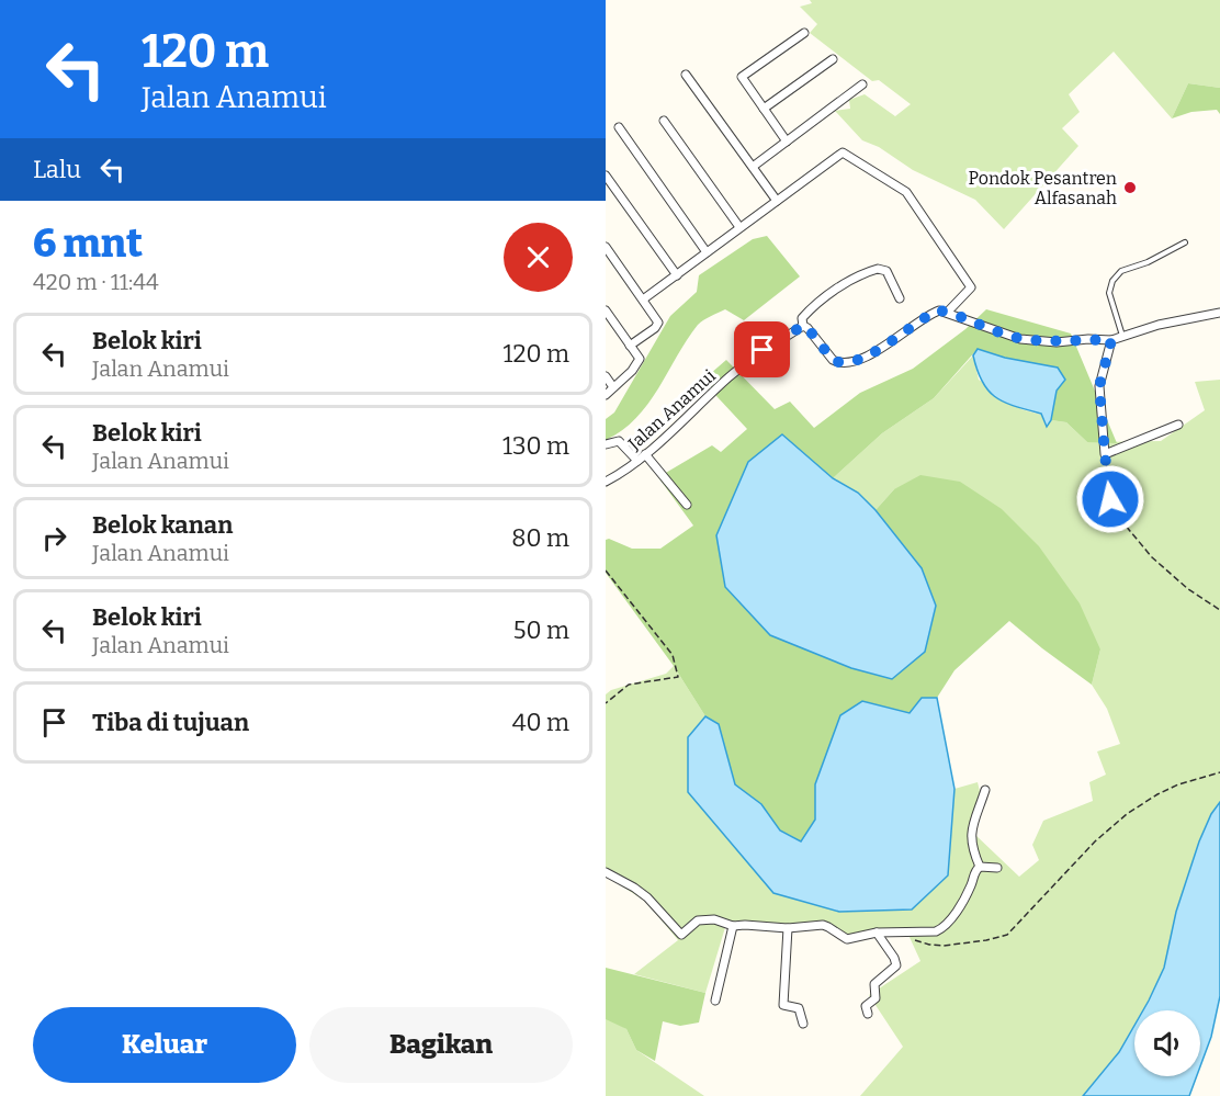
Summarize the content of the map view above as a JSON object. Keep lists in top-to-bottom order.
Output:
{
  "streets": {
    "street": ["Jalan Anamui"]
  },
  "places": ["Pondok Pesantren Alfasanah"],
  "page": {
    "turn": ["120 m", "Jalan Anamui"],
    "then": "Lalu",
    "heading": ["6 mnt", "420 m · 11:44"],
    "list": [
      {
        "name": "Belok kiri",
        "note": "Jalan Anamui",
        "value": "120 m"
      },
      {
        "name": "Belok kiri",
        "note": "Jalan Anamui",
        "value": "130 m"
      },
      {
        "name": "Belok kanan",
        "note": "Jalan Anamui",
        "value": "80 m"
      },
      {
        "name": "Belok kiri",
        "note": "Jalan Anamui",
        "value": "50 m"
      },
      {
        "name": "Tiba di tujuan",
        "value": "40 m"
      }
    ],
    "buttons": ["Keluar", "Bagikan"]
  }
}
